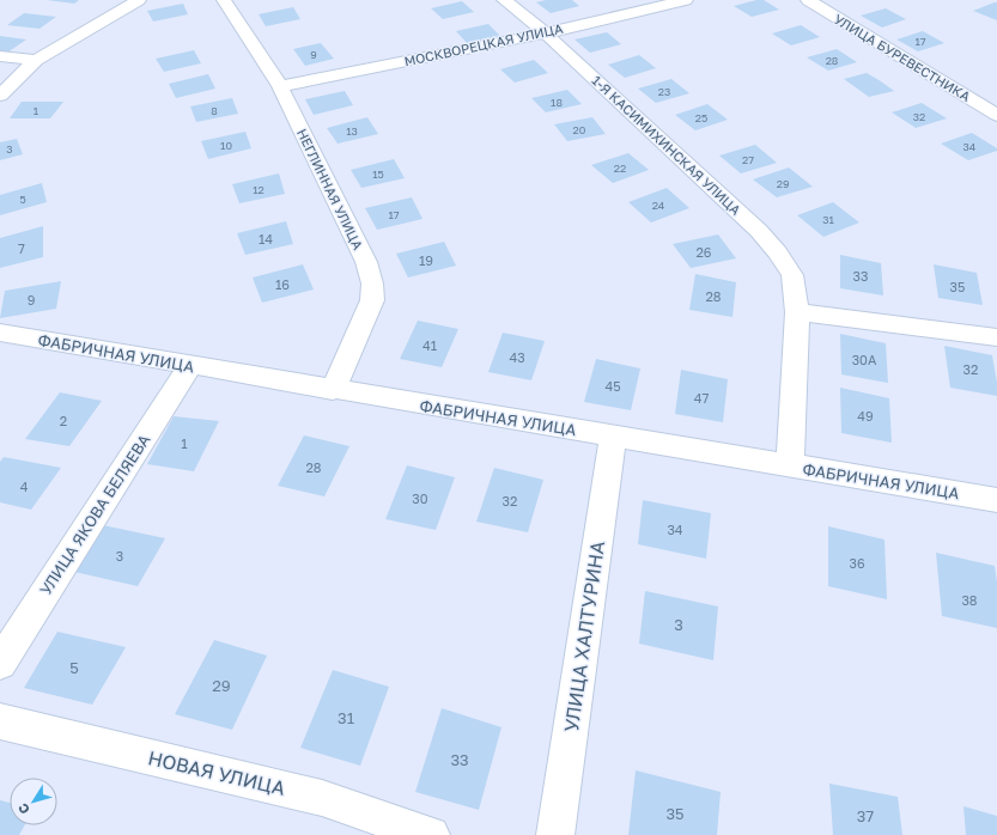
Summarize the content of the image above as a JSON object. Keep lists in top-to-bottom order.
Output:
{
  "streets": {
    "street": [
      "МОСКВОРЕЦКАЯ УЛИЦА",
      "УЛИЦА БУРЕВЕСТНИКА",
      "1-Я КАСИМИХИНСКАЯ УЛИЦА",
      "НЕГЛИННАЯ УЛИЦА",
      "ФАБРИЧНАЯ УЛИЦА",
      "УЛИЦА ЯКОВА БЕЛЯЕВА",
      "УЛИЦА ХАЛТУРИНА",
      "НОВАЯ УЛИЦА"
    ]
  },
  "crossings": [
    ["МОСКВОРЕЦКАЯ УЛИЦА", "1-Я КАСИМИХИНСКАЯ УЛИЦА"],
    ["МОСКВОРЕЦКАЯ УЛИЦА", "НЕГЛИННАЯ УЛИЦА"],
    ["1-Я КАСИМИХИНСКАЯ УЛИЦА", "ФАБРИЧНАЯ УЛИЦА"],
    ["НЕГЛИННАЯ УЛИЦА", "ФАБРИЧНАЯ УЛИЦА"],
    ["ФАБРИЧНАЯ УЛИЦА", "УЛИЦА ЯКОВА БЕЛЯЕВА"],
    ["ФАБРИЧНАЯ УЛИЦА", "УЛИЦА ХАЛТУРИНА"]
  ],
  "house_numbers": [
    "17",
    "9",
    "28",
    "23",
    "18",
    "1",
    "8",
    "32",
    "25",
    "20",
    "13",
    "10",
    "34",
    "3",
    "27",
    "22",
    "15",
    "29",
    "12",
    "5",
    "24",
    "17",
    "31",
    "14",
    "7",
    "26",
    "19",
    "33",
    "16",
    "35",
    "28",
    "9",
    "41",
    "43",
    "30А",
    "32",
    "45",
    "47",
    "49",
    "2",
    "1",
    "28",
    "4",
    "30",
    "32",
    "34",
    "3",
    "36",
    "38",
    "3",
    "5",
    "29",
    "31",
    "33",
    "35",
    "37"
  ],
  "north": "bottom left"
}
